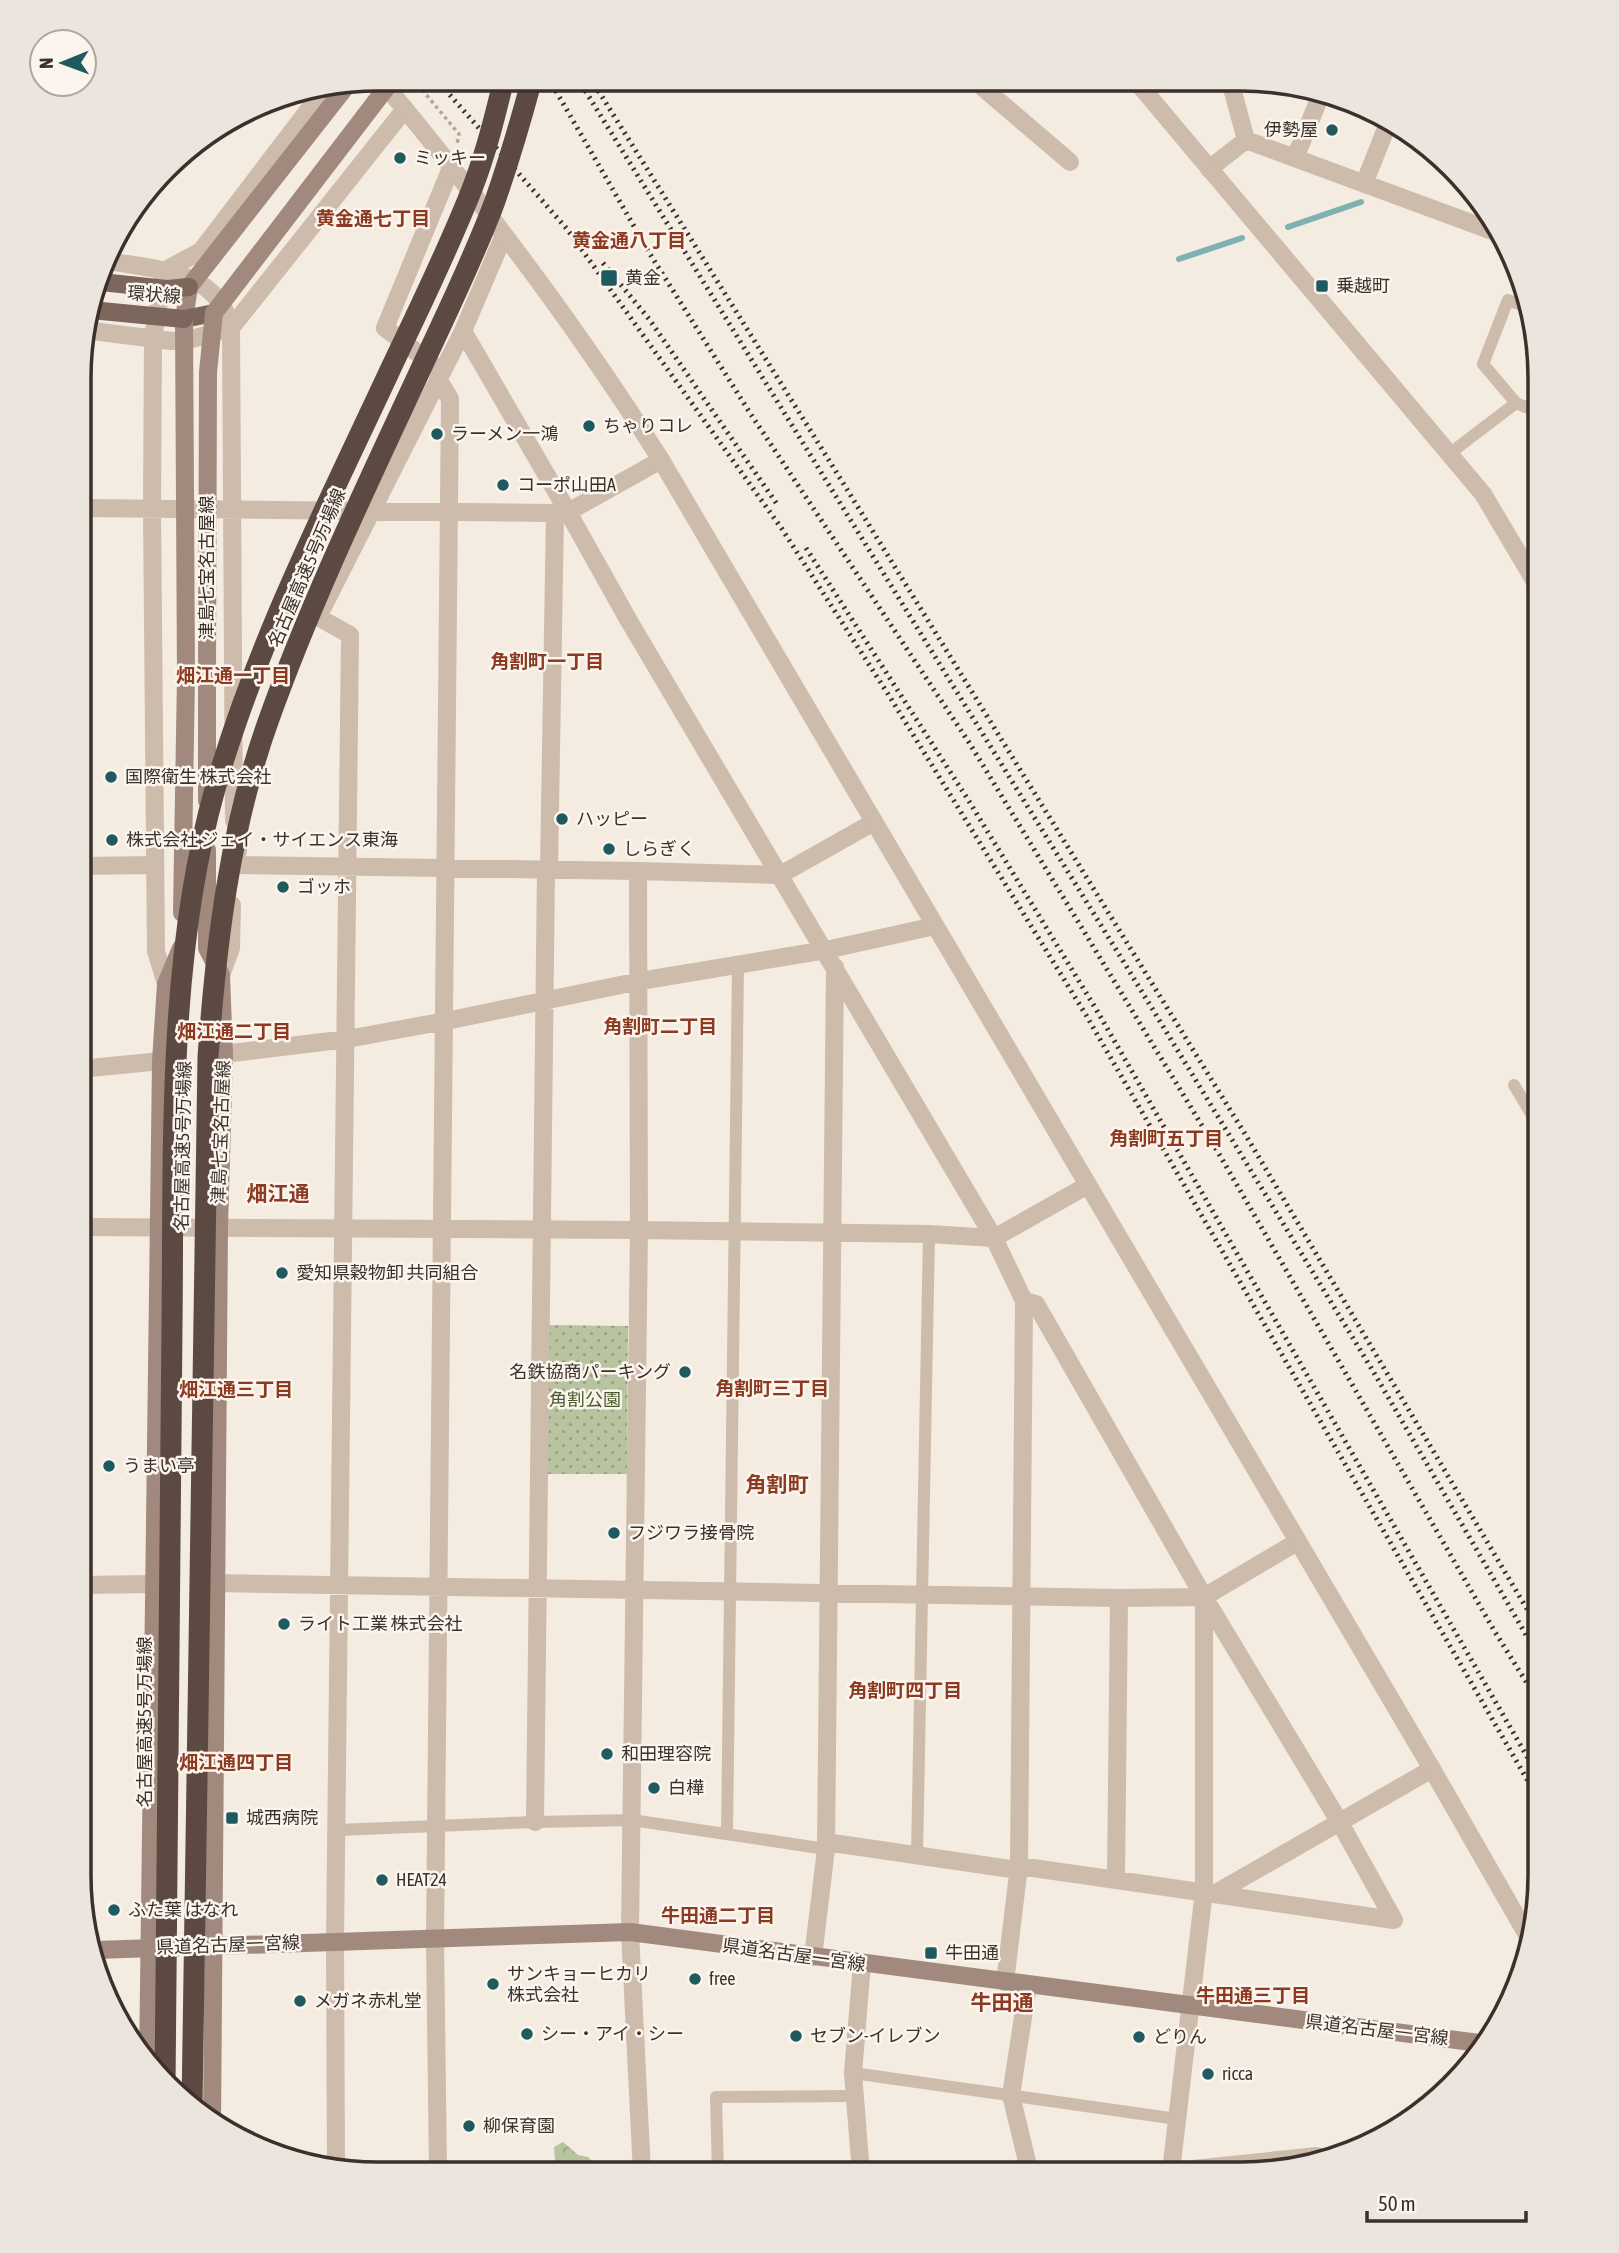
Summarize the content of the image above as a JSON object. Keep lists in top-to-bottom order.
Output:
{
  "streets": {
    "highway": ["名古屋高速5号万場線"],
    "main road": ["環状線", "津島七宝名古屋線", "県道名古屋一宮線"]
  },
  "crossings": [
    ["環状線", "津島七宝名古屋線"],
    ["津島七宝名古屋線", "県道名古屋一宮線"]
  ],
  "districts": [
    "黄金通七丁目",
    "黄金通八丁目",
    "角割町一丁目",
    "畑江通一丁目",
    "角割町二丁目",
    "畑江通二丁目",
    "角割町五丁目",
    "畑江通",
    "角割町三丁目",
    "畑江通三丁目",
    "角割町",
    "角割町四丁目",
    "畑江通四丁目",
    "牛田通二丁目",
    "牛田通三丁目",
    "牛田通"
  ],
  "parks": ["角割公園"],
  "places": {
    "other": [
      "伊勢屋",
      "ミッキー",
      "ちゃりコレ",
      "ラーメン一鴻",
      "コーポ山田A",
      "国際衛生 株式会社",
      "ハッピー",
      "株式会社 ジェイ・サイエンス東海",
      "しらぎく",
      "ゴッホ",
      "愛知県穀物卸 共同組合",
      "名鉄協商パーキング",
      "うまい亭",
      "フジワラ接骨院",
      "ライト工業 株式会社",
      "和田理容院",
      "白樺",
      "HEAT24",
      "ふた葉 はなれ",
      "free",
      "サンキョーヒカリ 株式会社",
      "メガネ赤札堂",
      "シー・アイ・シー",
      "セブン-イレブン",
      "どりん",
      "ricca",
      "柳保育園"
    ],
    "transit": [
      "黄金",
      "乗越町",
      "城西病院",
      "牛田通"
    ]
  },
  "scale_bar": "50 m",
  "north": "left"
}
